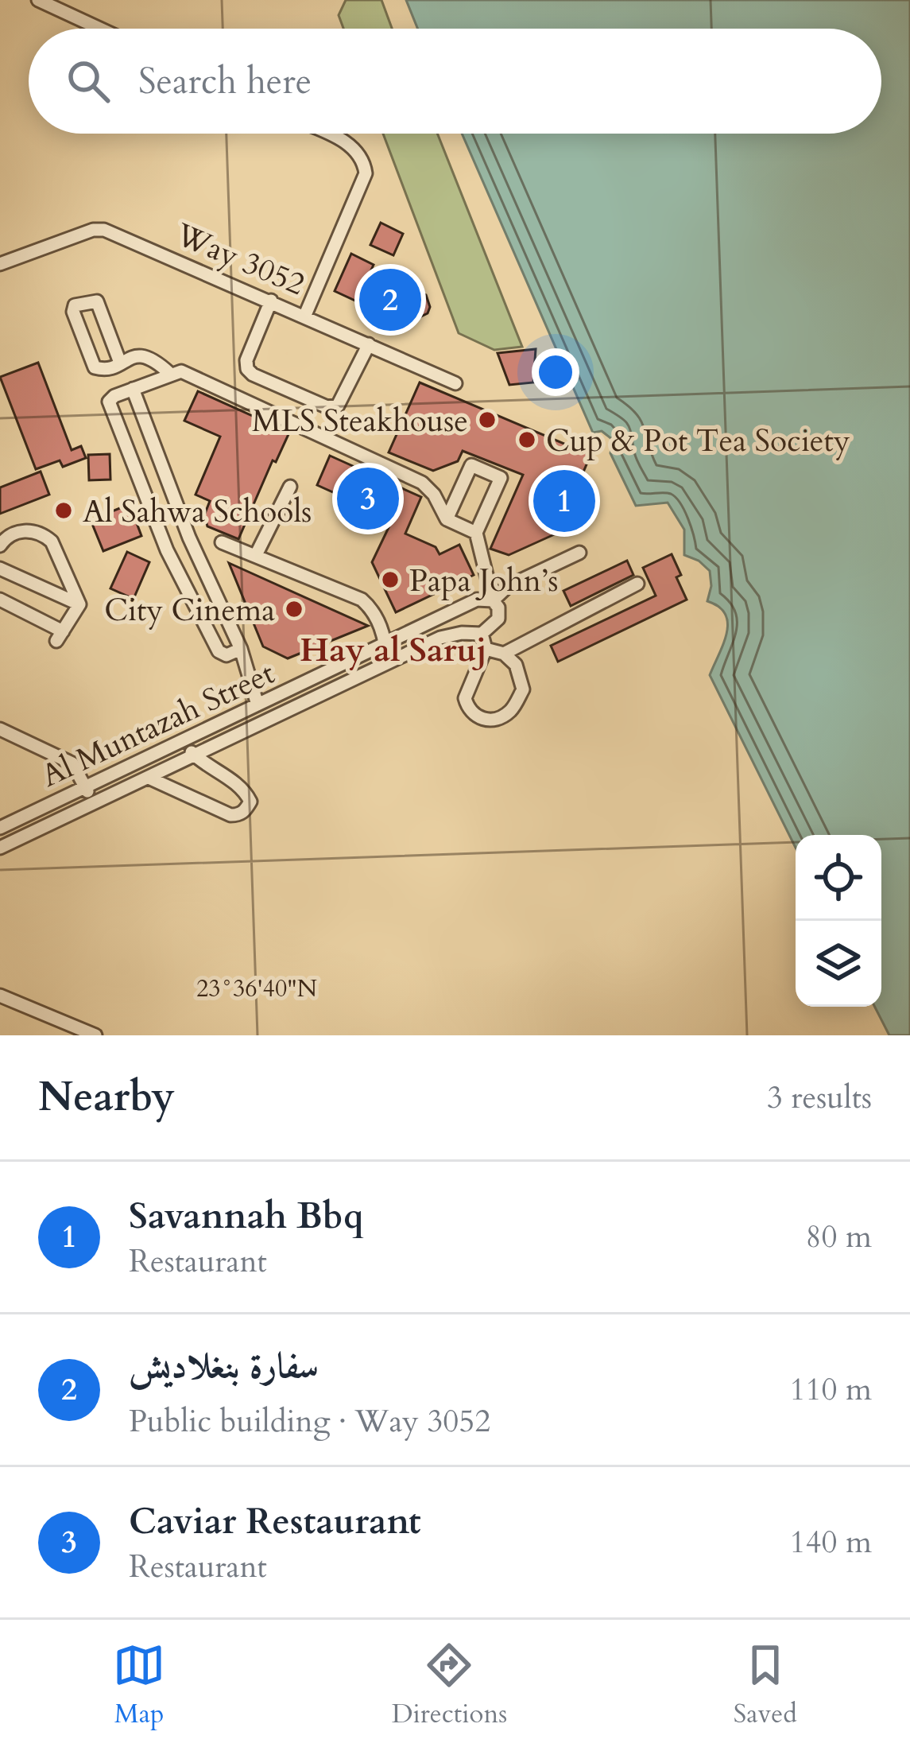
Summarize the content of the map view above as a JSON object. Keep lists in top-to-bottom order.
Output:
{
  "streets": {
    "street": ["Way 3052", "Al Muntazah Street"]
  },
  "districts": ["Hay al Saruj"],
  "places": [
    "MLS Steakhouse",
    "Cup & Pot Tea Society",
    "Al Sahwa Schools",
    "Papa John’s",
    "City Cinema"
  ],
  "page": {
    "search": "Search here",
    "pins": ["2", "3", "1"],
    "heading": ["Nearby", "3 results"],
    "list": [
      {
        "mark": "1",
        "name": "Savannah Bbq",
        "note": "Restaurant",
        "value": "80 m"
      },
      {
        "mark": "2",
        "name": "سفارة بنغلاديش",
        "note": "Public building · Way 3052",
        "value": "110 m"
      },
      {
        "mark": "3",
        "name": "Caviar Restaurant",
        "note": "Restaurant",
        "value": "140 m"
      }
    ],
    "nav": ["Map", "Directions", "Saved"]
  },
  "coordinates": ["23°36'40\"N"]
}
